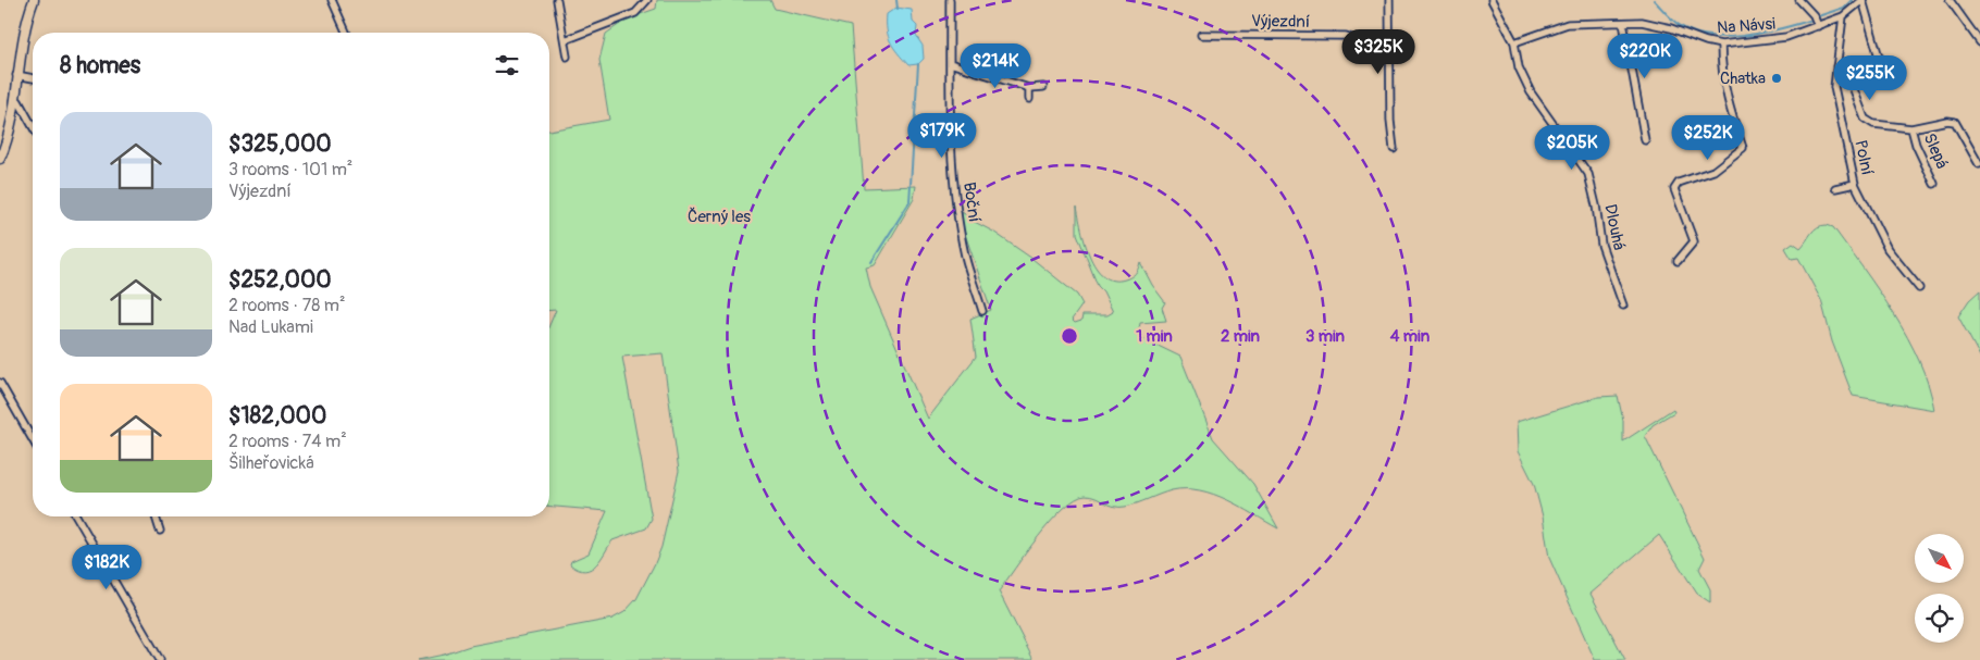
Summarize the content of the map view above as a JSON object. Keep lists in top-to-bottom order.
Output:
{
  "streets": {
    "street": [
      "Výjezdní",
      "Na Návsi",
      "Slepá",
      "Polní",
      "Boční",
      "Dlouhá"
    ]
  },
  "crossings": [
    ["Na Návsi", "Polní"],
    ["Na Návsi", "Dlouhá"],
    ["Slepá", "Polní"]
  ],
  "parks": ["Černý les"],
  "places": ["Chatka"],
  "north": "bottom right",
  "page": {
    "price": [
      "$325K",
      "$220K",
      "$214K",
      "$255K",
      "$179K",
      "$252K",
      "$205K",
      "$182K"
    ],
    "heading": "8 homes",
    "list": [
      {
        "name": "$325,000",
        "note": "3 rooms · 101 m² · Výjezdní"
      },
      {
        "name": "$252,000",
        "note": "2 rooms · 78 m² · Nad Lukami"
      },
      {
        "name": "$182,000",
        "note": "2 rooms · 74 m² · Šilheřovická"
      }
    ]
  },
  "rings": [
    "1 min",
    "2 min",
    "3 min",
    "4 min"
  ]
}
